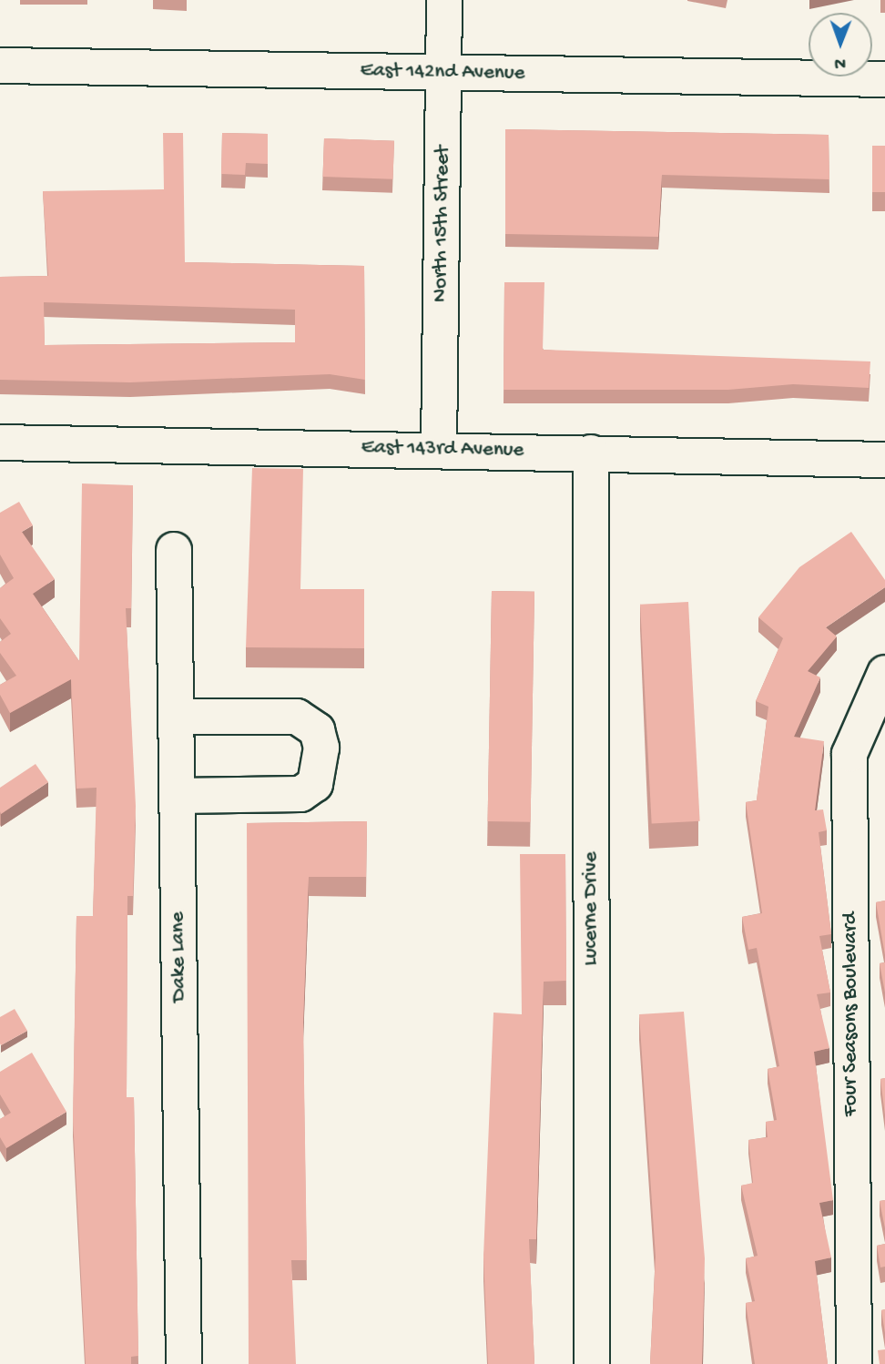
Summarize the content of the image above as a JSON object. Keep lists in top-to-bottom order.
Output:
{
  "streets": {
    "street": [
      "East 142nd Avenue",
      "North 15th Street",
      "East 143rd Avenue",
      "Lucerne Drive",
      "Dake Lane",
      "Four Seasons Boulevard"
    ]
  },
  "crossings": [
    ["East 142nd Avenue", "North 15th Street"],
    ["North 15th Street", "East 143rd Avenue"],
    ["East 143rd Avenue", "Lucerne Drive"]
  ],
  "north": "bottom"
}
